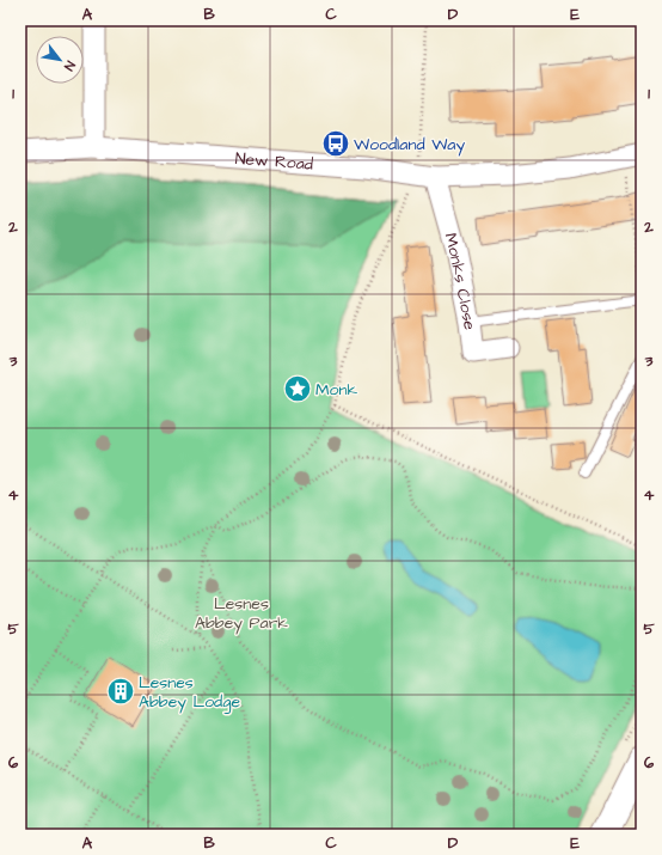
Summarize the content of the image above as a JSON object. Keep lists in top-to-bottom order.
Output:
{
  "streets": {
    "street": ["New Road", "Monks Close"]
  },
  "crossings": [
    ["New Road", "Monks Close"]
  ],
  "parks": ["Lesnes Abbey Park"],
  "places": {
    "bus stop": ["Woodland Way"],
    "place": ["Monk"],
    "building": ["Lesnes Abbey Lodge"]
  },
  "north": "bottom right",
  "grid": {
    "columns": [
      "A",
      "B",
      "C",
      "D",
      "E"
    ],
    "rows": [
      "1",
      "2",
      "3",
      "4",
      "5",
      "6"
    ]
  }
}
